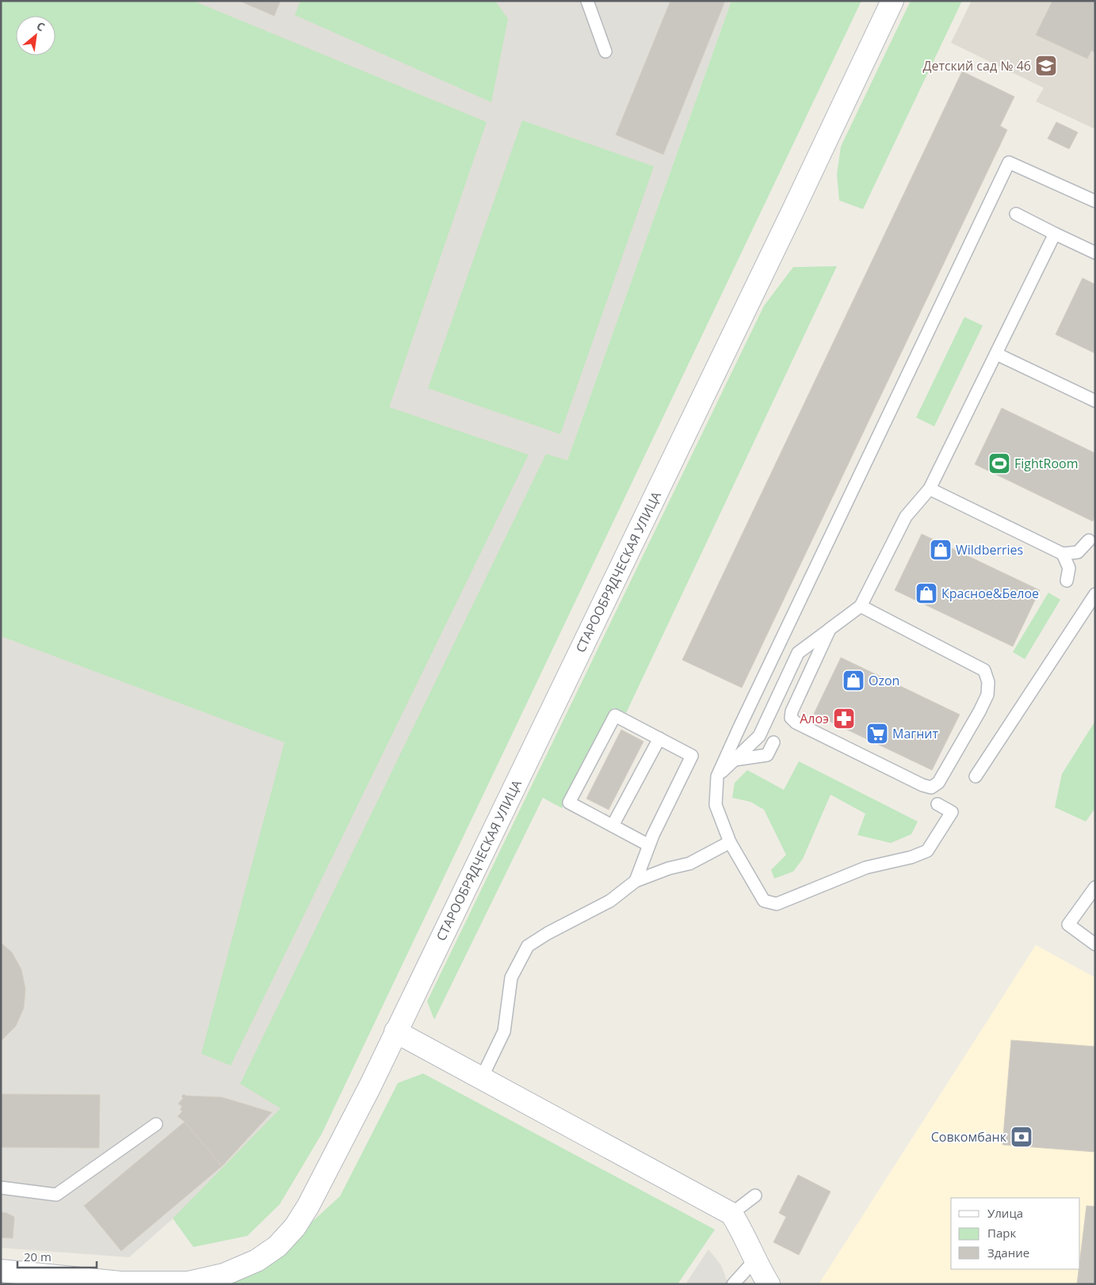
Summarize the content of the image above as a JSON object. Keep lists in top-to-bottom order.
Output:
{
  "streets": {
    "street": ["СТАРООБРЯДЧЕСКАЯ УЛИЦА"]
  },
  "places": {
    "school or university": ["Детский сад № 46"],
    "sports": ["FightRoom"],
    "shop": ["Wildberries", "Красное&Белое", "Ozon"],
    "pharmacy": ["Алоэ"],
    "supermarket": ["Магнит"],
    "bank": ["Совкомбанк"]
  },
  "legend": ["Улица", "Парк", "Здание"],
  "scale_bar": "20 m",
  "north": "top right"
}
